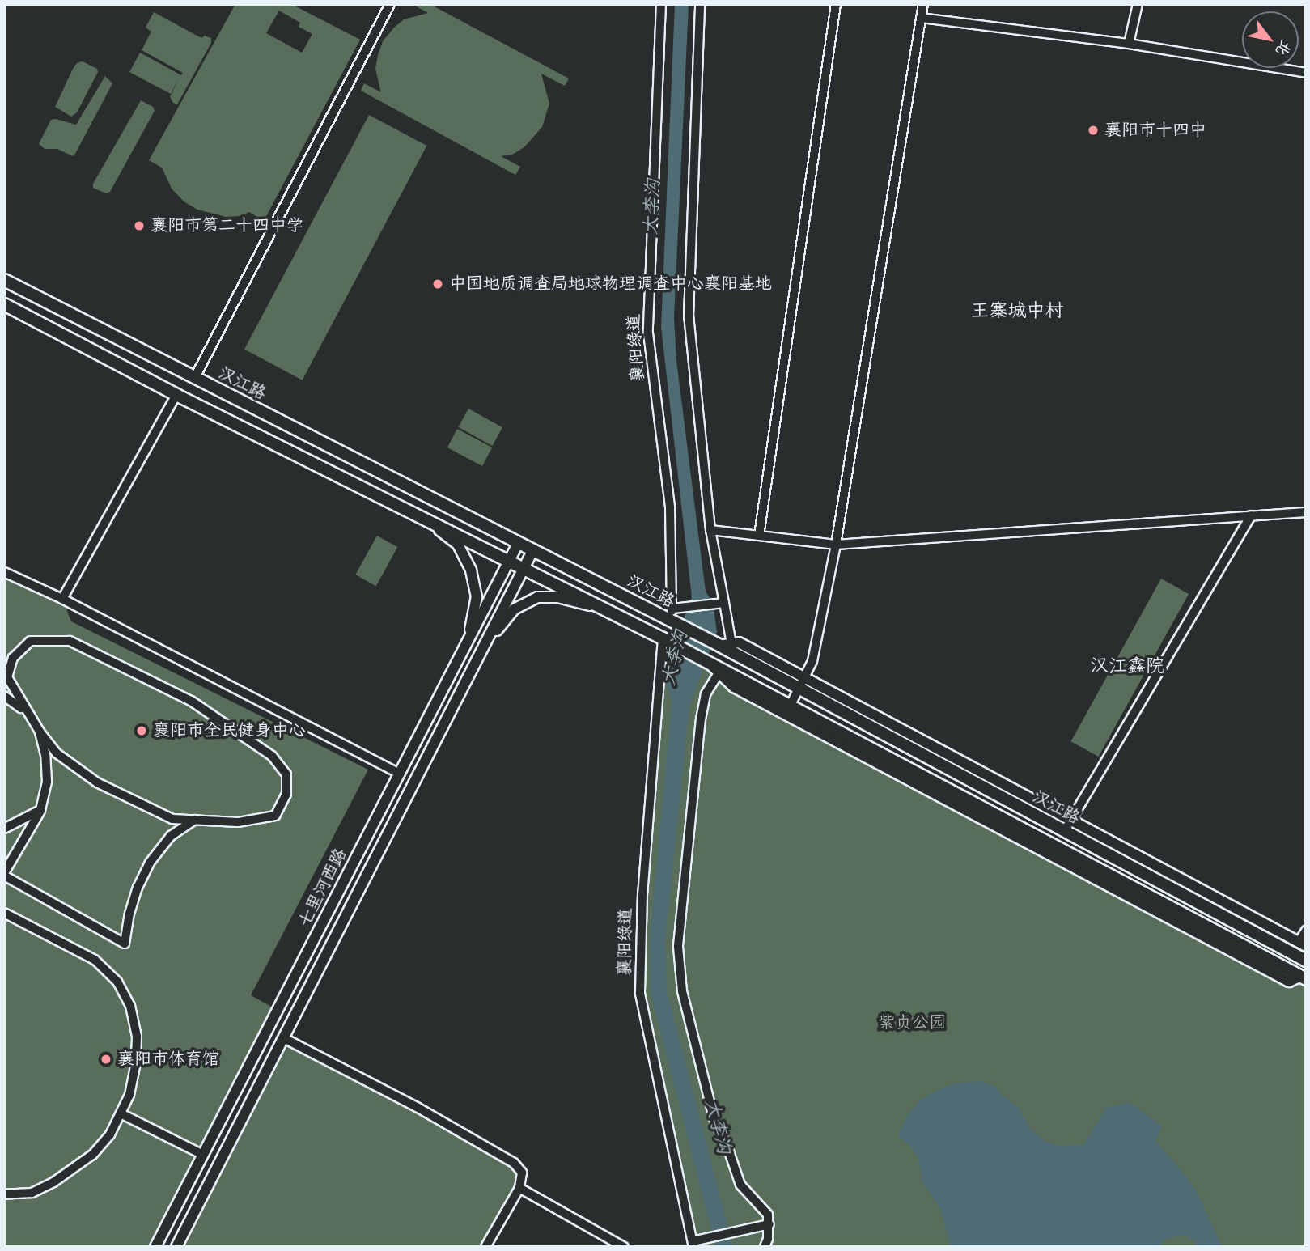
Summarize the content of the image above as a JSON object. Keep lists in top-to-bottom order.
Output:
{
  "streets": {
    "main road": ["汉江路"],
    "street": ["襄阳绿道", "七里河西路"]
  },
  "crossings": [
    ["襄阳绿道", "汉江路"],
    ["汉江路", "七里河西路"]
  ],
  "districts": ["王寨城中村", "汉江鑫院"],
  "water": ["大李沟"],
  "parks": ["紫贞公园"],
  "places": [
    "襄阳市十四中",
    "襄阳市第二十四中学",
    "中国地质调查局地球物理调查中心襄阳基地",
    "襄阳市全民健身中心",
    "襄阳市体育馆"
  ],
  "north": "bottom right"
}
